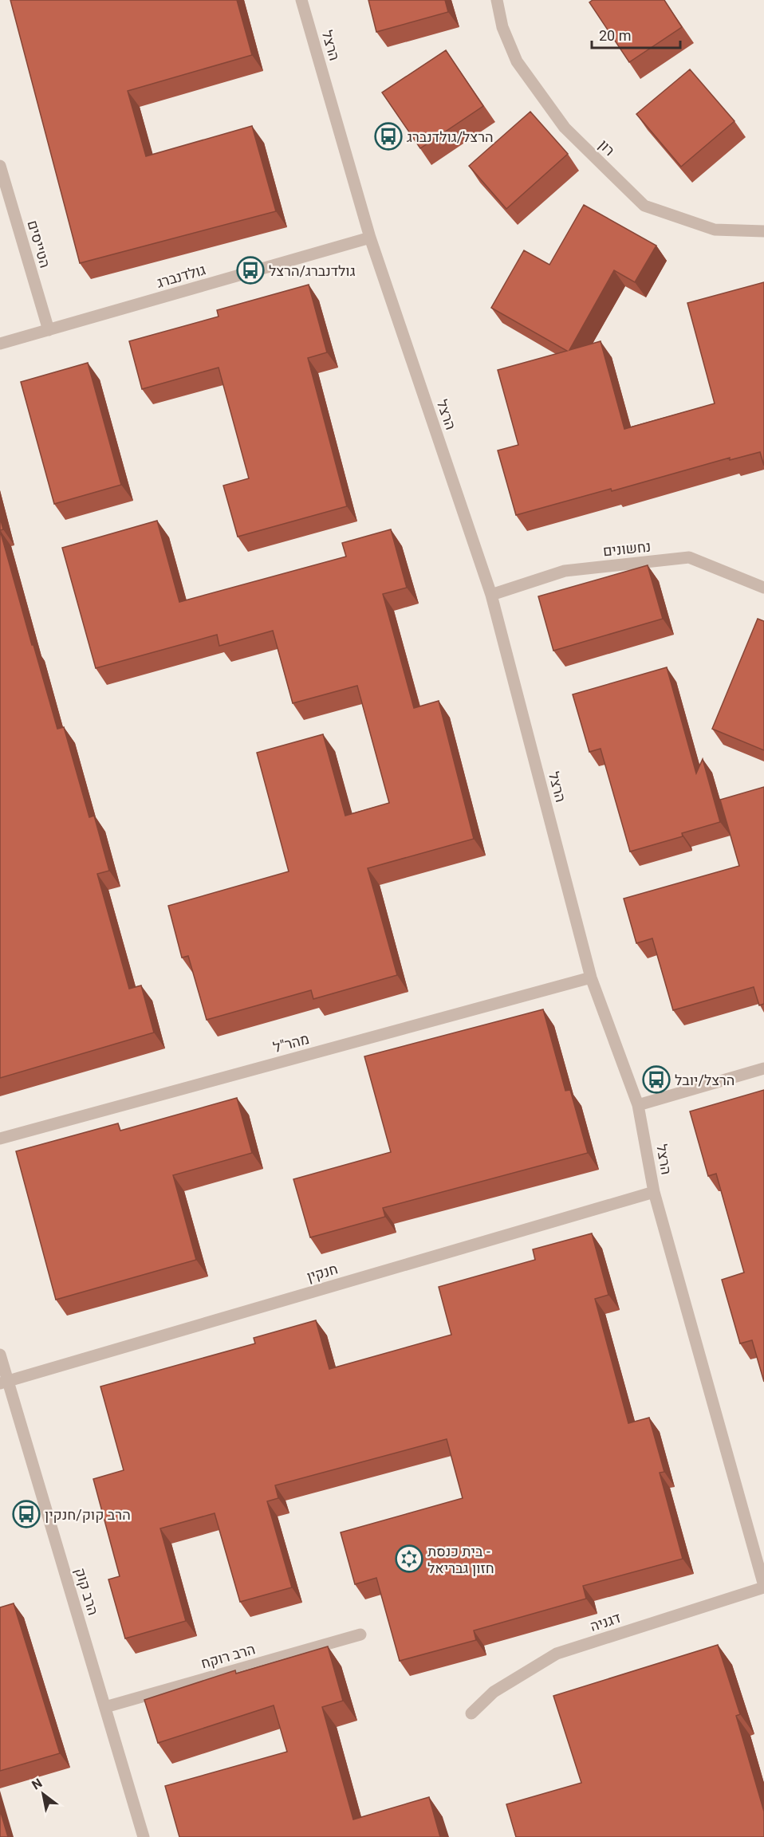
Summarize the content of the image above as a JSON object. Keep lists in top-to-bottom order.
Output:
{
  "streets": {
    "street": [
      "הרצל",
      "רון",
      "הטייסים",
      "גולדנברג",
      "נחשונים",
      "מהר\"ל",
      "חנקין",
      "הרב קוק",
      "דגניה",
      "הרב רוקח"
    ]
  },
  "crossings": [
    ["הרצל", "גולדנברג"],
    ["הרצל", "נחשונים"],
    ["הרצל", "מהר\"ל"],
    ["הרצל", "חנקין"],
    ["הרצל", "דגניה"],
    ["הטייסים", "גולדנברג"],
    ["חנקין", "הרב קוק"],
    ["הרב קוק", "הרב רוקח"]
  ],
  "places": {
    "bus stop": [
      "הרצל/גולדנברג",
      "גולדנברג/הרצל",
      "הרצל/יובל",
      "הרב קוק/חנקין"
    ],
    "synagogue": ["בית כנסת - חזון גבריאל"]
  },
  "scale_bar": "20 m",
  "north": "top left"
}
